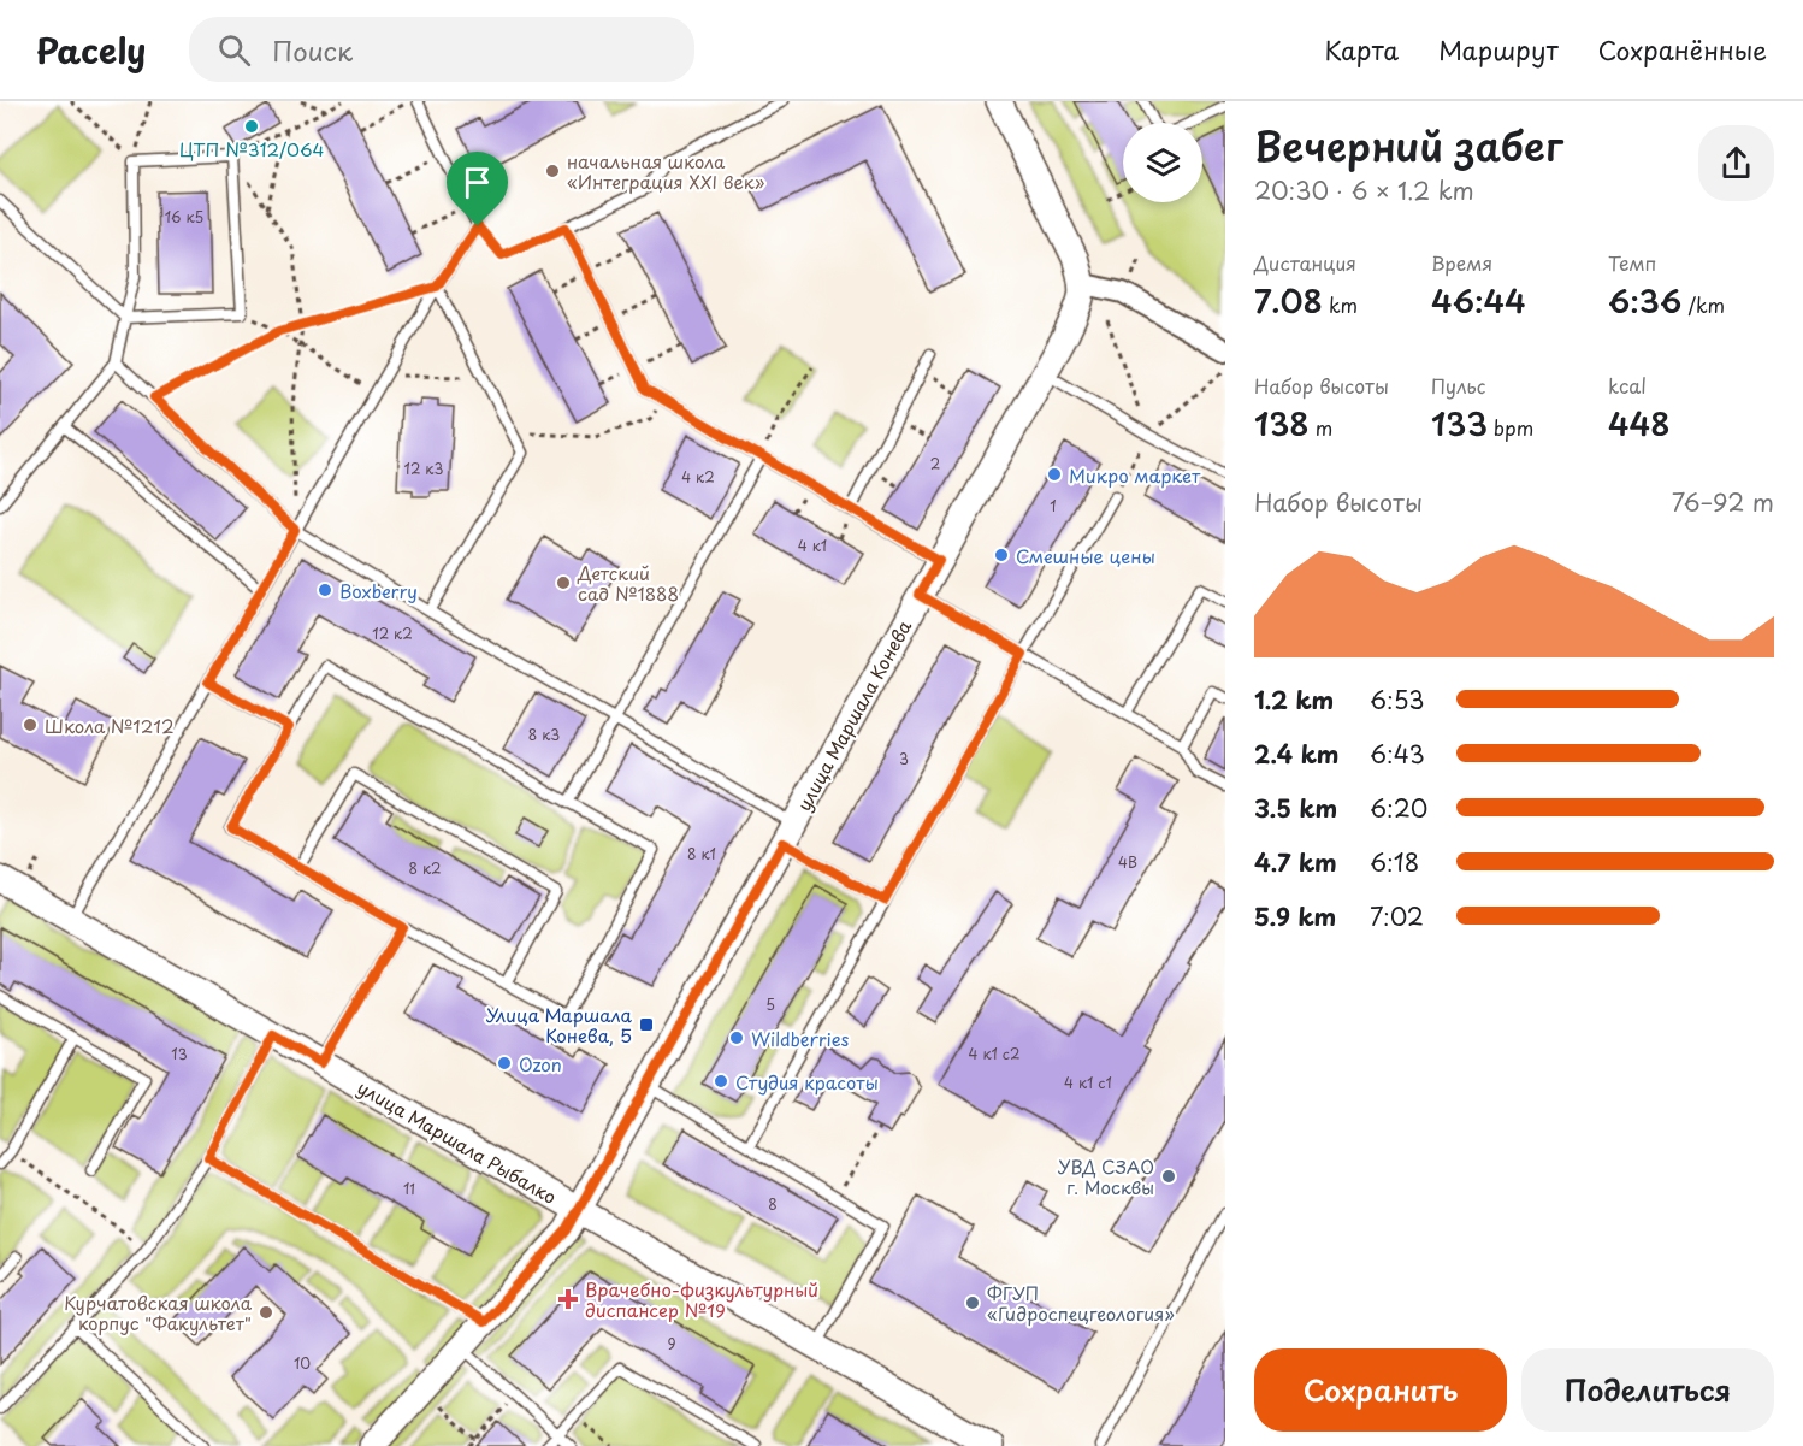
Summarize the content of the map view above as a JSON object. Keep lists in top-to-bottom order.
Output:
{
  "streets": {
    "street": ["улица Маршала Конева", "улица Маршала Рыбалко"]
  },
  "crossings": [
    ["улица Маршала Конева", "улица Маршала Рыбалко"]
  ],
  "places": {
    "other": [
      "ЦТП №312/064",
      "начальная школа «Интеграция XXI век»",
      "Микро маркет",
      "Смешные цены",
      "Детский сад №1888",
      "Boxberry",
      "Школа №1212",
      "Wildberries",
      "Ozon",
      "Студия красоты",
      "УВД СЗАО г. Москвы",
      "ФГУП «Гидроспецгеология»",
      "Курчатовская школа корпус \"Факультет\""
    ],
    "transit": ["Улица Маршала Конева, 5"],
    "health": ["Врачебно-физкультурный диспансер №19"]
  },
  "house_numbers": [
    "16 к5",
    "2",
    "12 к3",
    "4 к2",
    "1",
    "4 к1",
    "12 к2",
    "8 к3",
    "3",
    "8 к1",
    "4В",
    "8 к2",
    "5",
    "13",
    "4 к1 с2",
    "4 к1 с1",
    "11",
    "8",
    "9",
    "10"
  ],
  "page": {
    "header": "Pacely",
    "search": "Поиск",
    "nav": ["Карта", "Маршрут", "Сохранённые"],
    "heading": ["Вечерний забег", "20:30 · 6 × 1.2 km"],
    "stats": [
      ["Дистанция", "7.08 km"],
      ["Время", "46:44"],
      ["Темп", "6:36 /km"],
      ["Набор высоты", "138 m"],
      ["Пульс", "133 bpm"],
      ["kcal", "448"]
    ],
    "chart": ["Набор высоты", "76–92 m"],
    "list": [
      {
        "name": "1.2 km",
        "note": "6:53"
      },
      {
        "name": "2.4 km",
        "note": "6:43"
      },
      {
        "name": "3.5 km",
        "note": "6:20"
      },
      {
        "name": "4.7 km",
        "note": "6:18"
      },
      {
        "name": "5.9 km",
        "note": "7:02"
      }
    ],
    "buttons": ["Сохранить", "Поделиться"]
  }
}
